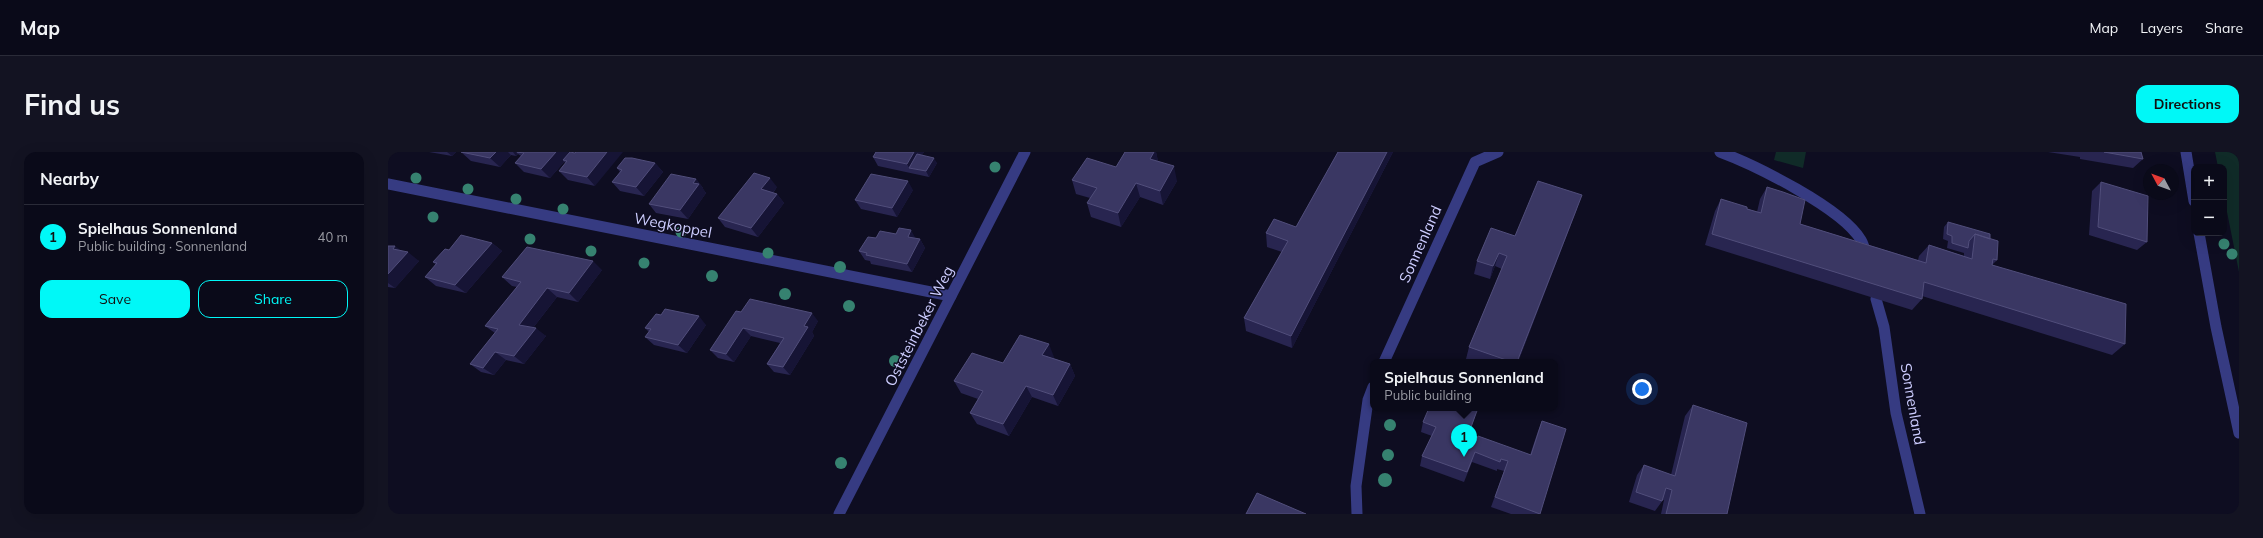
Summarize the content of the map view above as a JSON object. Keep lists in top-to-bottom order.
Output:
{
  "streets": {
    "street": ["Wegkoppel", "Sonnenland", "Oststeinbeker Weg"]
  },
  "crossings": [
    ["Wegkoppel", "Oststeinbeker Weg"]
  ],
  "north": "top left",
  "page": {
    "header": "Map",
    "nav": ["Map", "Layers", "Share"],
    "buttons": [
      "Directions",
      ["Save", "Share"]
    ],
    "title": "Find us",
    "heading": "Nearby",
    "map_buttons": ["+", "−"],
    "list": [
      {
        "mark": "1",
        "name": "Spielhaus Sonnenland",
        "note": "Public building · Sonnenland",
        "value": "40 m"
      }
    ],
    "popup": ["Spielhaus Sonnenland", "Public building"],
    "pins": "1"
  }
}
